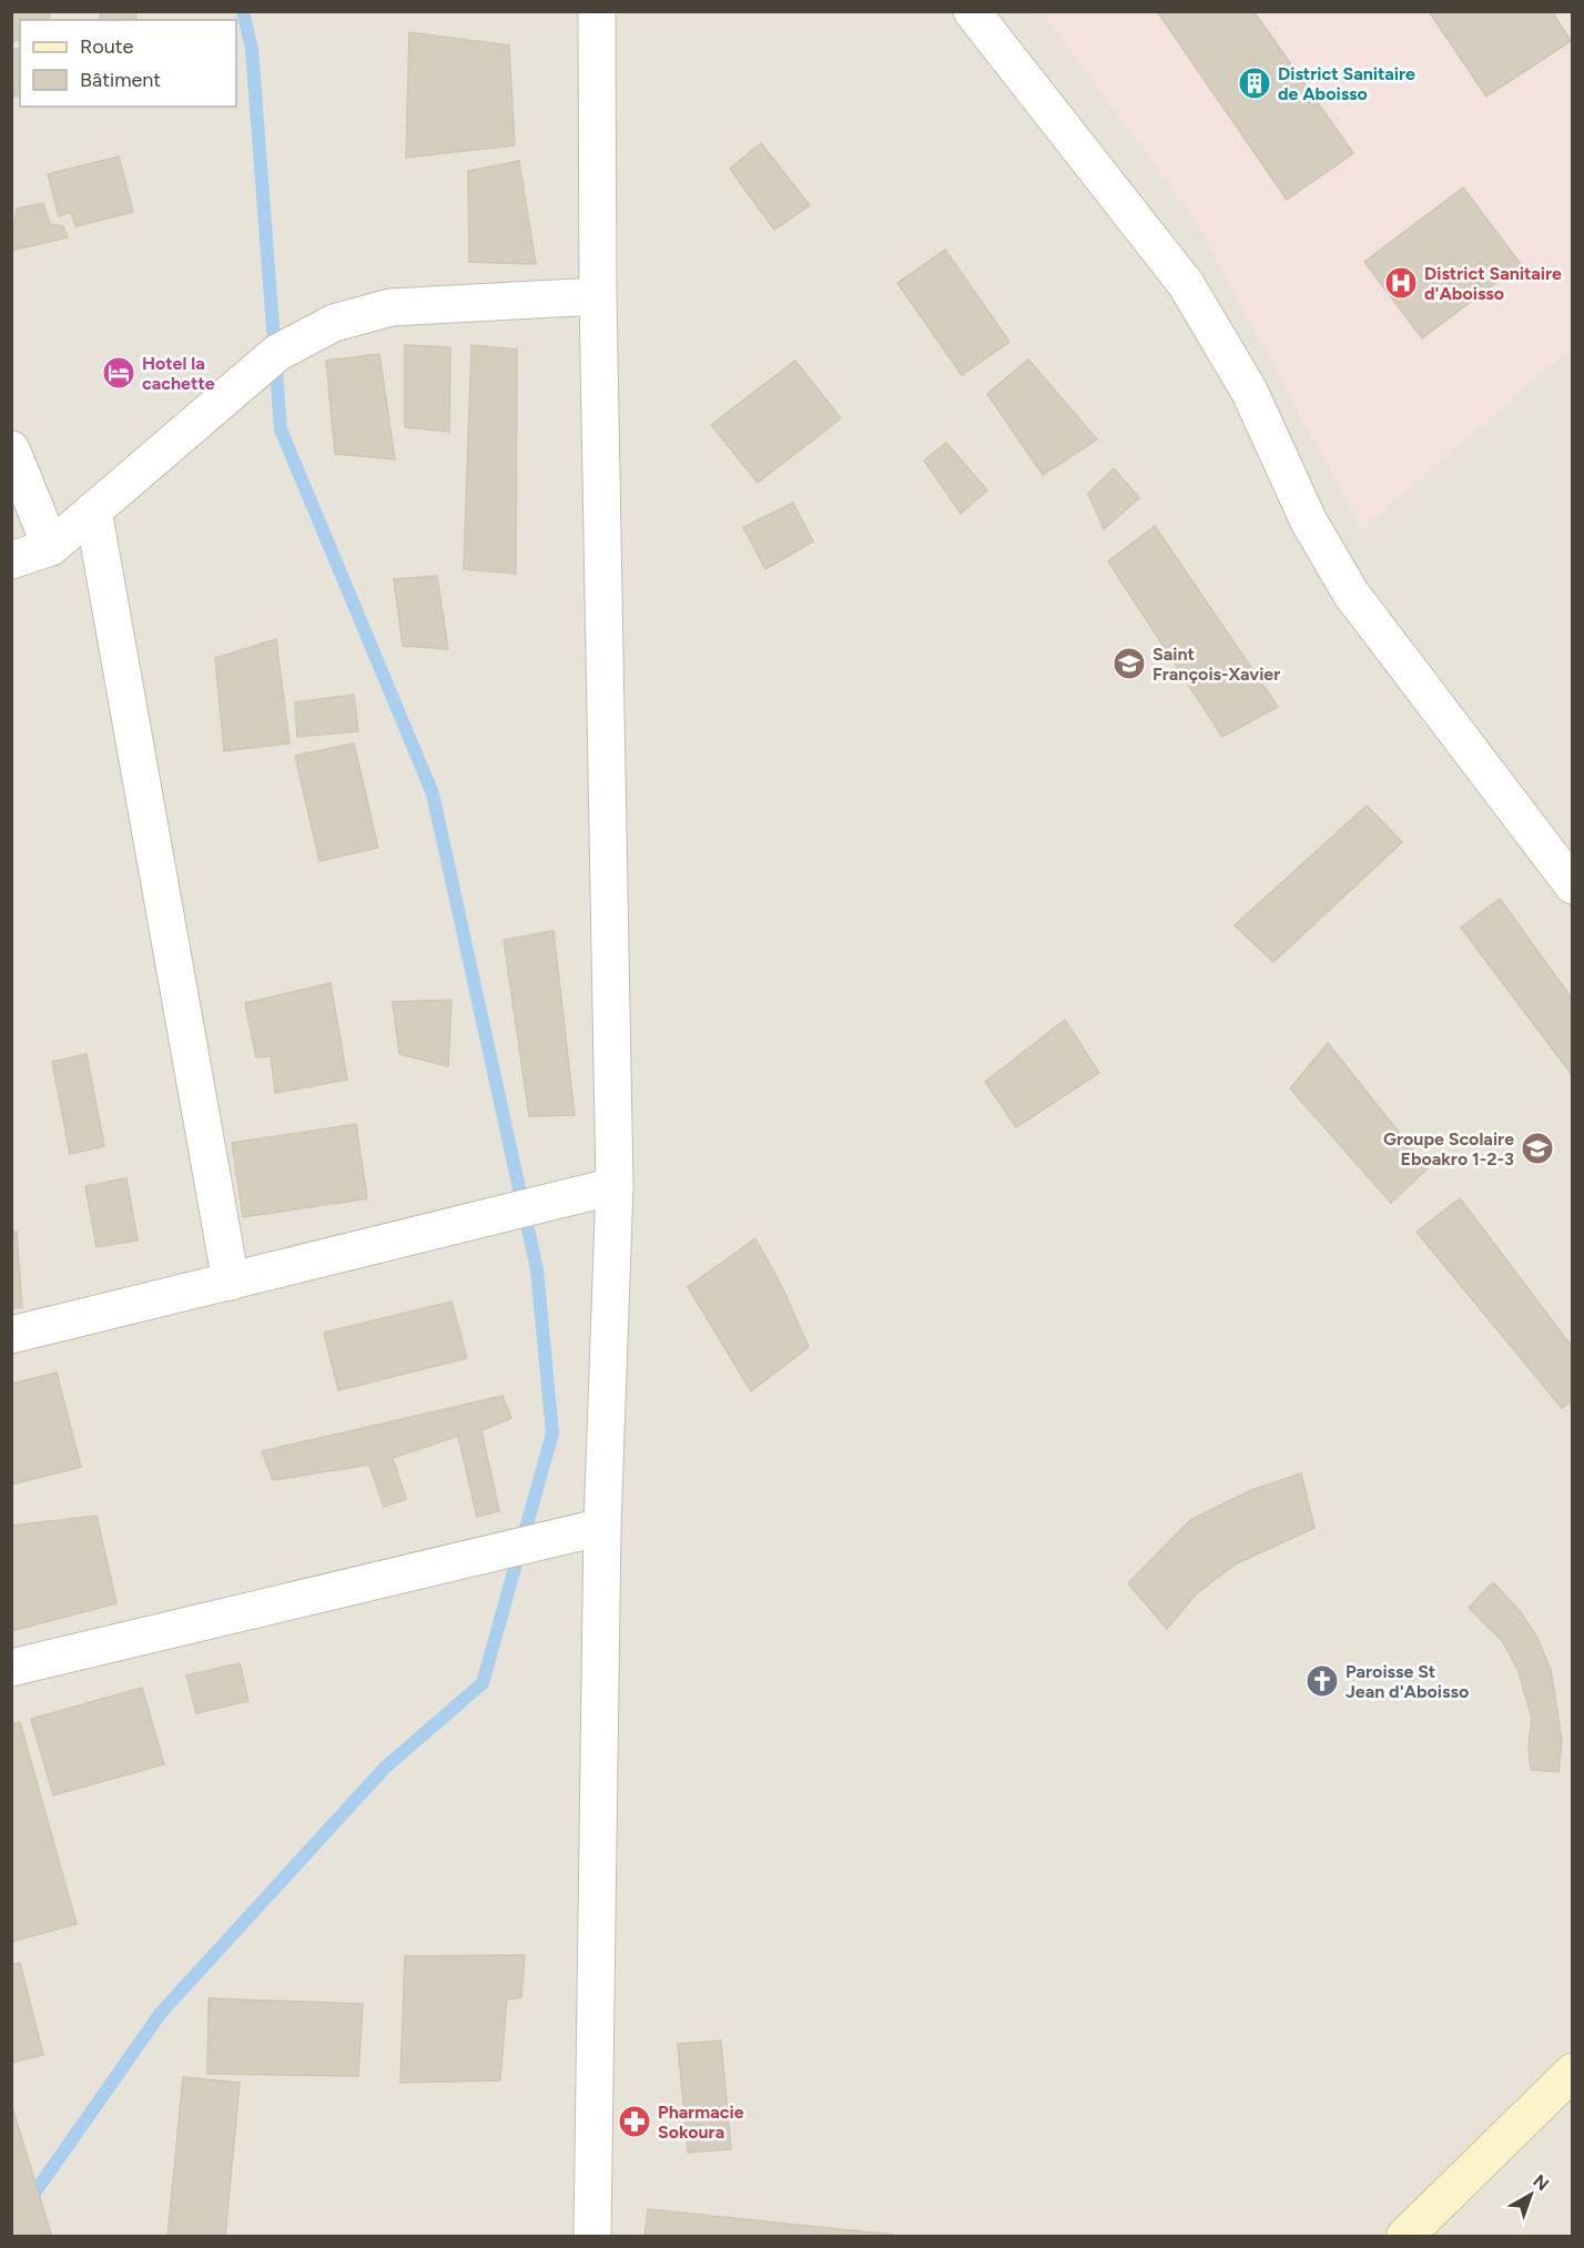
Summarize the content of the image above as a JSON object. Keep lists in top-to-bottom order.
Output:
{
  "places": {
    "building": ["District Sanitaire de Aboisso"],
    "hospital": ["District Sanitaire d'Aboisso"],
    "hotel": ["Hotel la cachette"],
    "school or university": ["Saint François-Xavier", "Groupe Scolaire Eboakro 1-2-3"],
    "church": ["Paroisse St Jean d'Aboisso"],
    "pharmacy": ["Pharmacie Sokoura"]
  },
  "legend": ["Route", "Bâtiment"],
  "north": "top right"
}
